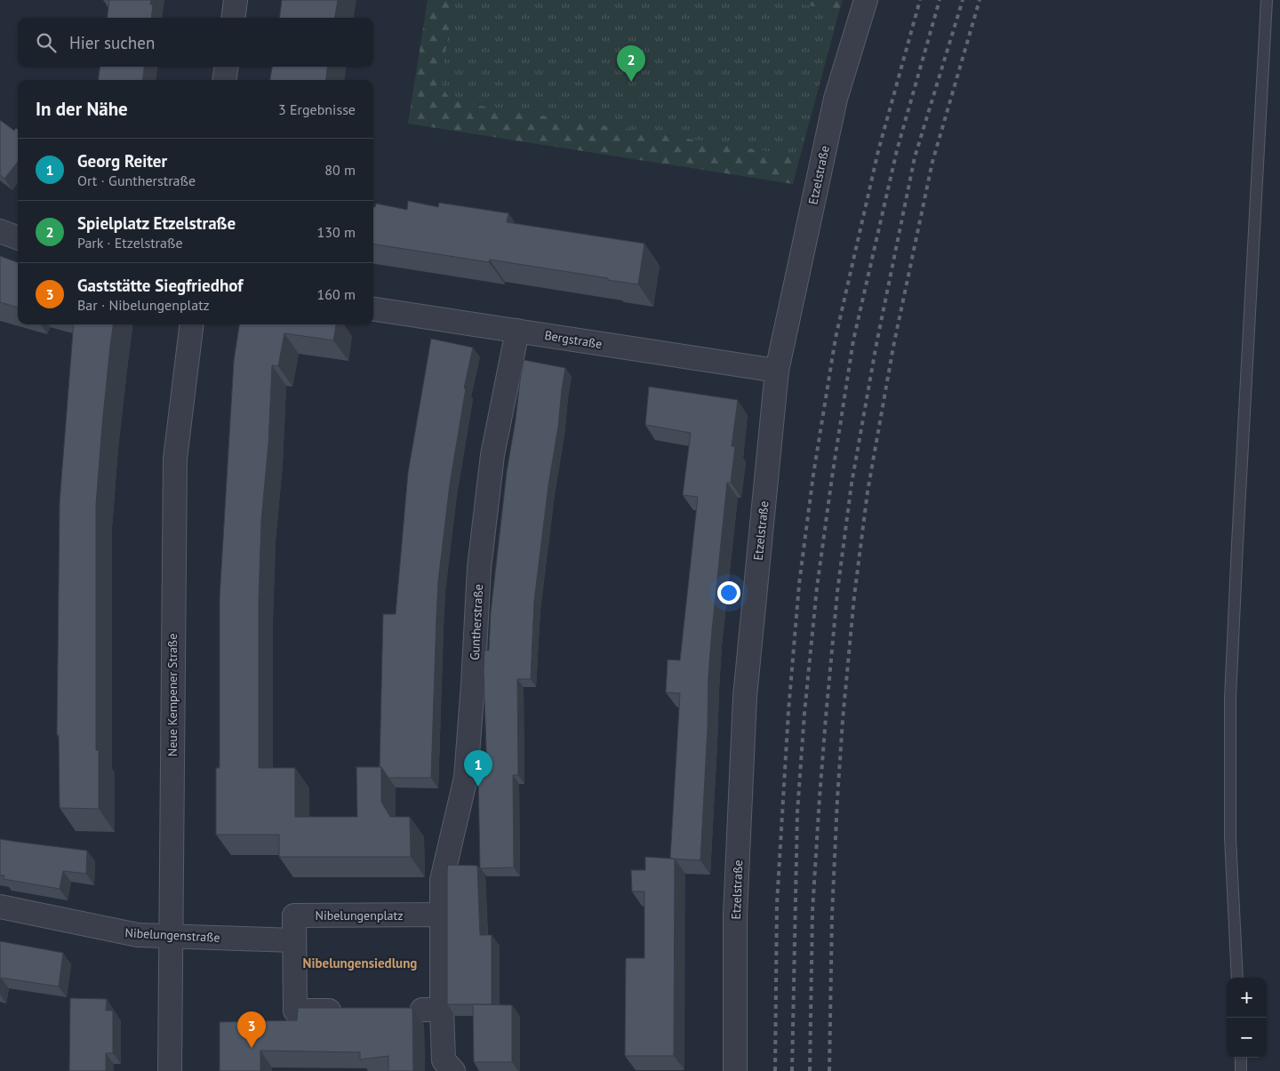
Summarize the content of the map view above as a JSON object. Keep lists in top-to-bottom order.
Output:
{
  "streets": {
    "street": [
      "Etzelstraße",
      "Bergstraße",
      "Guntherstraße",
      "Neue Kempener Straße",
      "Nibelungenplatz",
      "Nibelungenstraße"
    ]
  },
  "crossings": [
    ["Etzelstraße", "Bergstraße"],
    ["Bergstraße", "Guntherstraße"],
    ["Guntherstraße", "Nibelungenplatz"],
    ["Neue Kempener Straße", "Nibelungenstraße"],
    ["Nibelungenplatz", "Nibelungenstraße"]
  ],
  "districts": ["Nibelungensiedlung"],
  "page": {
    "search": "Hier suchen",
    "pins": ["2", "1", "3"],
    "heading": ["In der Nähe", "3 Ergebnisse"],
    "list": [
      {
        "mark": "1",
        "name": "Georg Reiter",
        "note": "Ort · Guntherstraße",
        "value": "80 m"
      },
      {
        "mark": "2",
        "name": "Spielplatz Etzelstraße",
        "note": "Park · Etzelstraße",
        "value": "130 m"
      },
      {
        "mark": "3",
        "name": "Gaststätte Siegfriedhof",
        "note": "Bar · Nibelungenplatz",
        "value": "160 m"
      }
    ],
    "map_buttons": ["+", "−"]
  }
}
